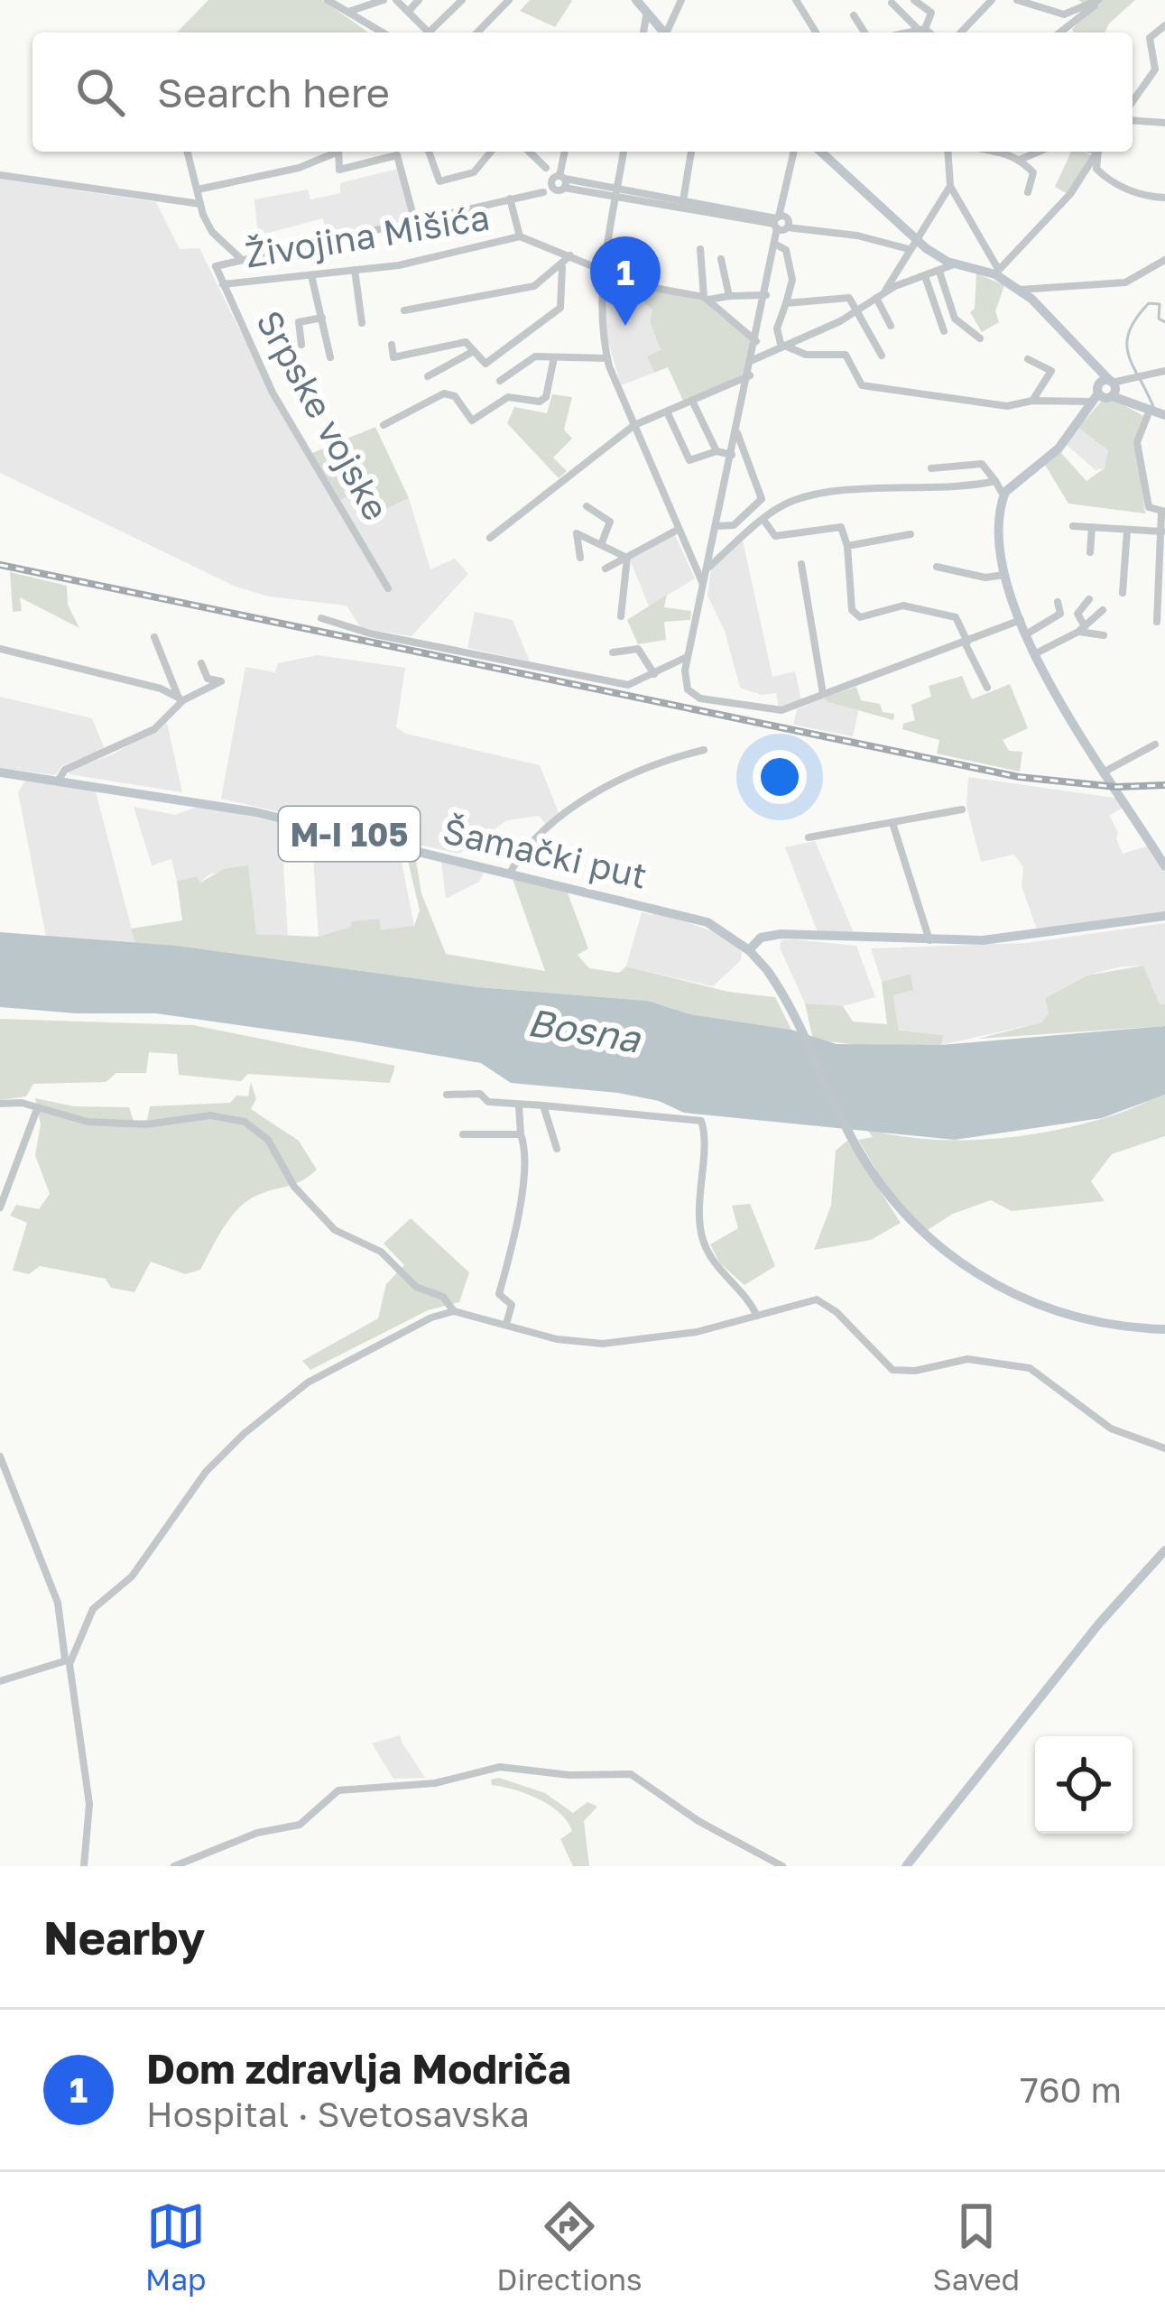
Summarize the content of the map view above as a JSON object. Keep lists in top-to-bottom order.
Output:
{
  "streets": {
    "main road": ["M-I 105", "Šamački put"],
    "street": ["Živojina Mišića", "Srpske vojske"]
  },
  "crossings": [
    ["Živojina Mišića", "Srpske vojske"],
    ["M-I 105", "Šamački put"]
  ],
  "water": ["Bosna"],
  "page": {
    "search": "Search here",
    "pins": "1",
    "heading": "Nearby",
    "list": [
      {
        "mark": "1",
        "name": "Dom zdravlja Modriča",
        "note": "Hospital · Svetosavska",
        "value": "760 m"
      }
    ],
    "nav": ["Map", "Directions", "Saved"]
  }
}
